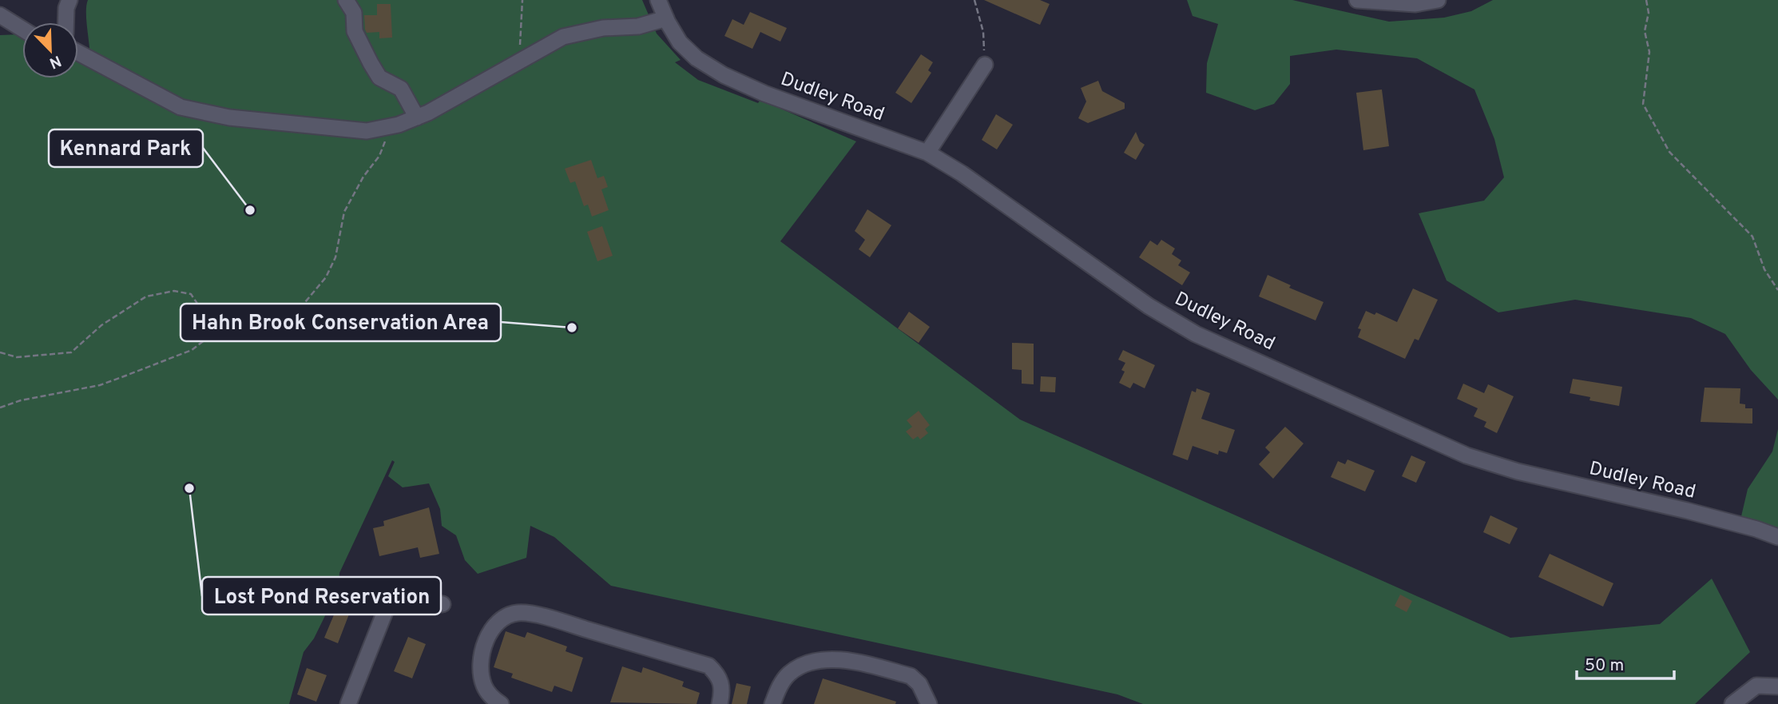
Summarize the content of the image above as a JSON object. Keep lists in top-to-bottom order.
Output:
{
  "streets": {
    "street": ["Dudley Road"]
  },
  "places": ["Kennard Park", "Hahn Brook Conservation Area", "Lost Pond Reservation"],
  "scale_bar": "50 m",
  "north": "bottom right"
}
